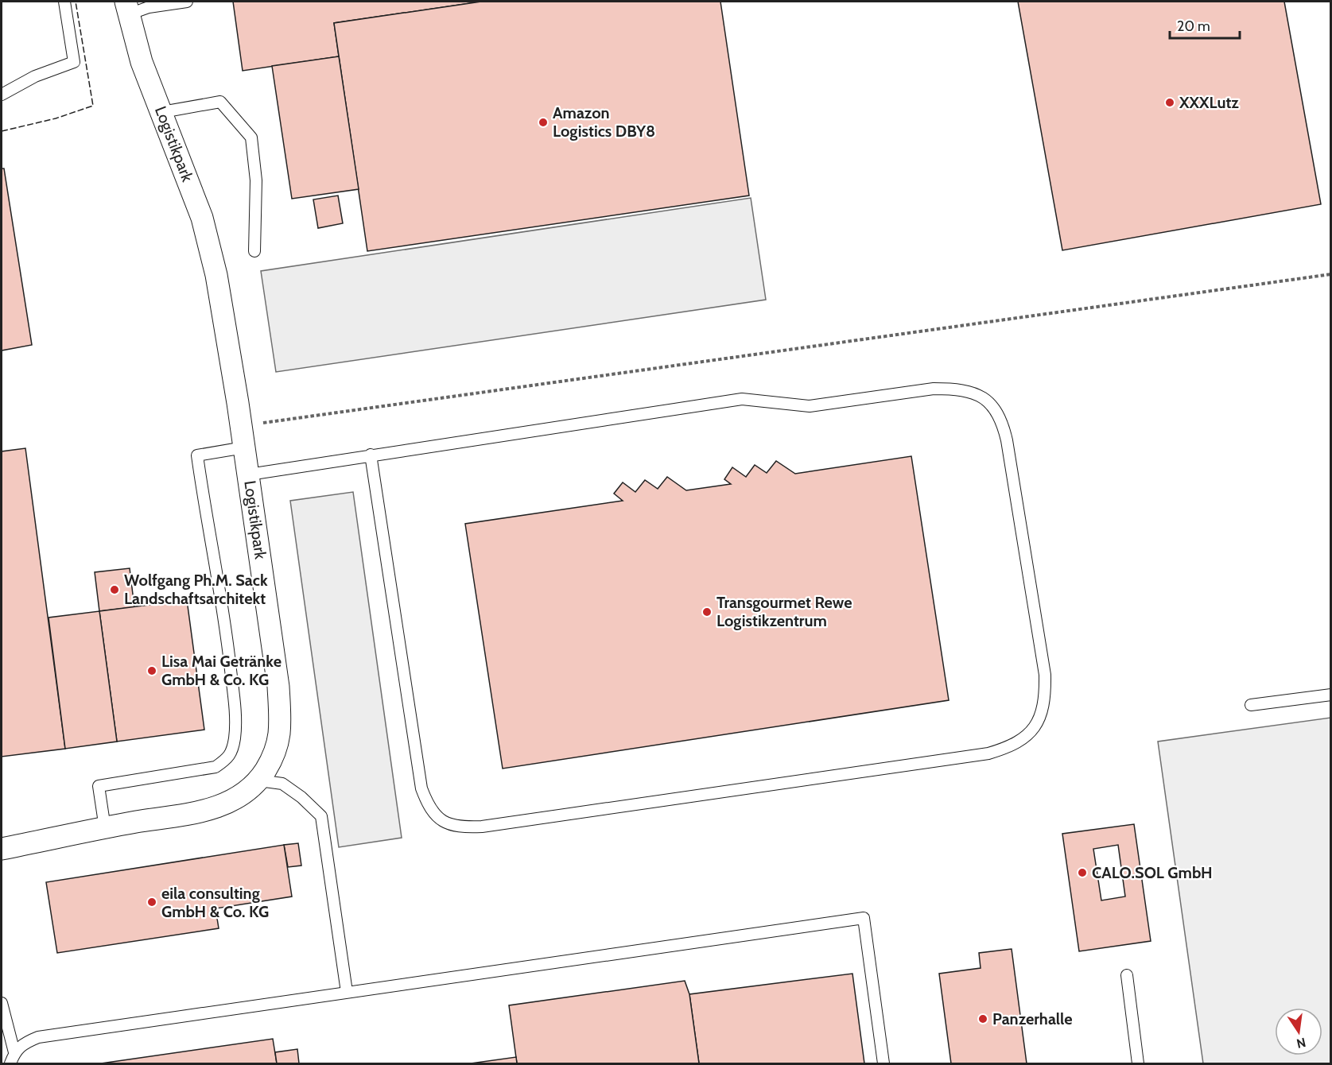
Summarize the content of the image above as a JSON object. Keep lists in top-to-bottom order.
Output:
{
  "streets": {
    "street": ["Logistikpark"]
  },
  "places": [
    "XXXLutz",
    "Amazon Logistics DBY8",
    "Wolfgang Ph.M. Sack Landschaftsarchitekt",
    "Transgourmet Rewe Logistikzentrum",
    "Lisa Mai Getränke GmbH & Co. KG",
    "CALO.SOL GmbH",
    "eila consulting GmbH & Co. KG",
    "Panzerhalle"
  ],
  "scale_bar": "20 m",
  "north": "bottom"
}
